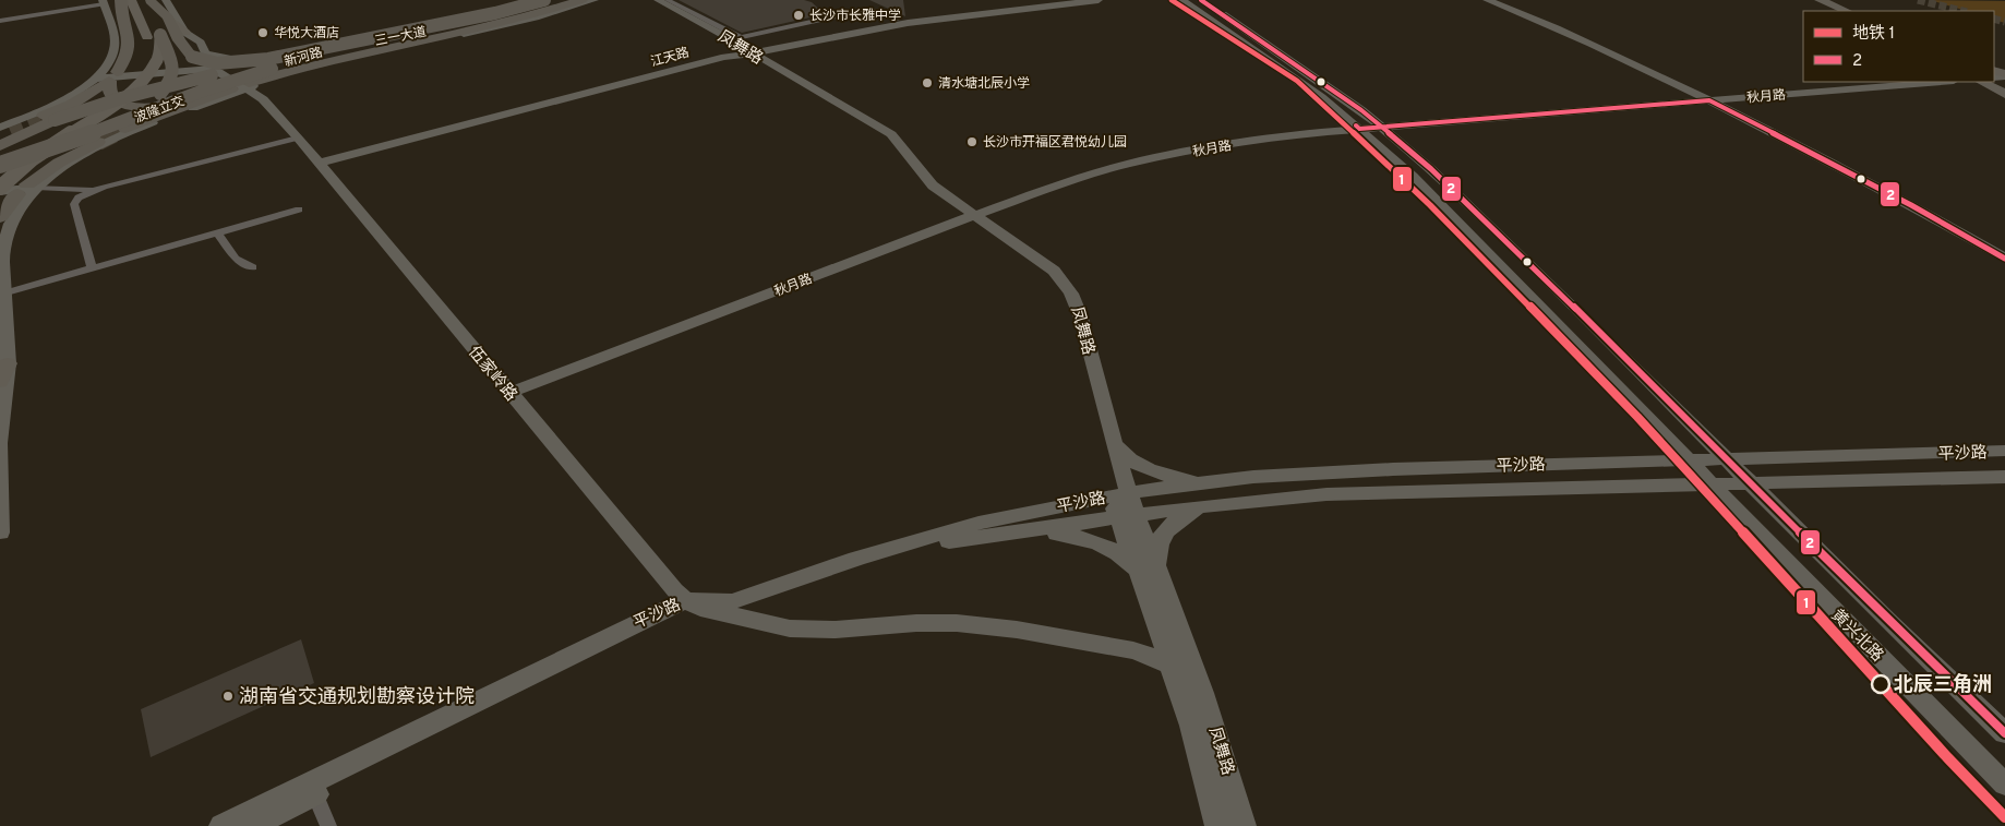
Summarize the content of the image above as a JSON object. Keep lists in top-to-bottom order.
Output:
{
  "streets": {
    "highway": ["三一大道", "波隆立交"],
    "street": [
      "凤舞路",
      "新河路",
      "江天路",
      "秋月路",
      "伍家岭路",
      "平沙路",
      "黄兴北路"
    ]
  },
  "crossings": [
    ["三一大道", "波隆立交"],
    ["凤舞路", "江天路"],
    ["凤舞路", "秋月路"],
    ["凤舞路", "伍家岭路"],
    ["凤舞路", "平沙路"],
    ["新河路", "伍家岭路"],
    ["江天路", "伍家岭路"],
    ["秋月路", "伍家岭路"],
    ["秋月路", "黄兴北路"],
    ["伍家岭路", "平沙路"],
    ["平沙路", "黄兴北路"]
  ],
  "places": [
    "长沙市长雅中学",
    "华悦大酒店",
    "清水塘北辰小学",
    "长沙市开福区君悦幼儿园",
    "北辰三角洲",
    "湖南省交通规划勘察设计院"
  ],
  "lines": ["metro line 1", "transit line 2"],
  "legend": ["地铁 1", "2"]
}
